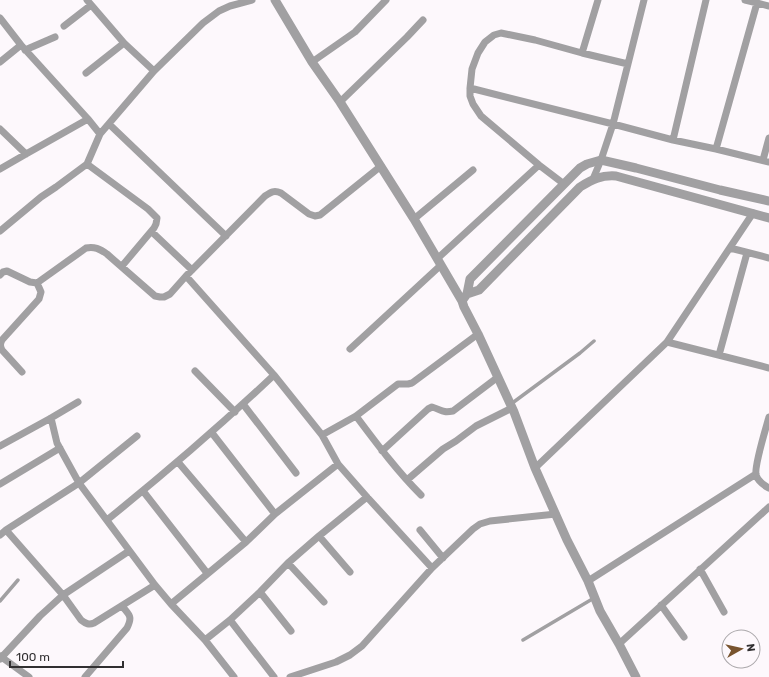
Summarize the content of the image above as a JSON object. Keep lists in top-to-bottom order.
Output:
{
  "scale_bar": "100 m",
  "north": "right"
}
